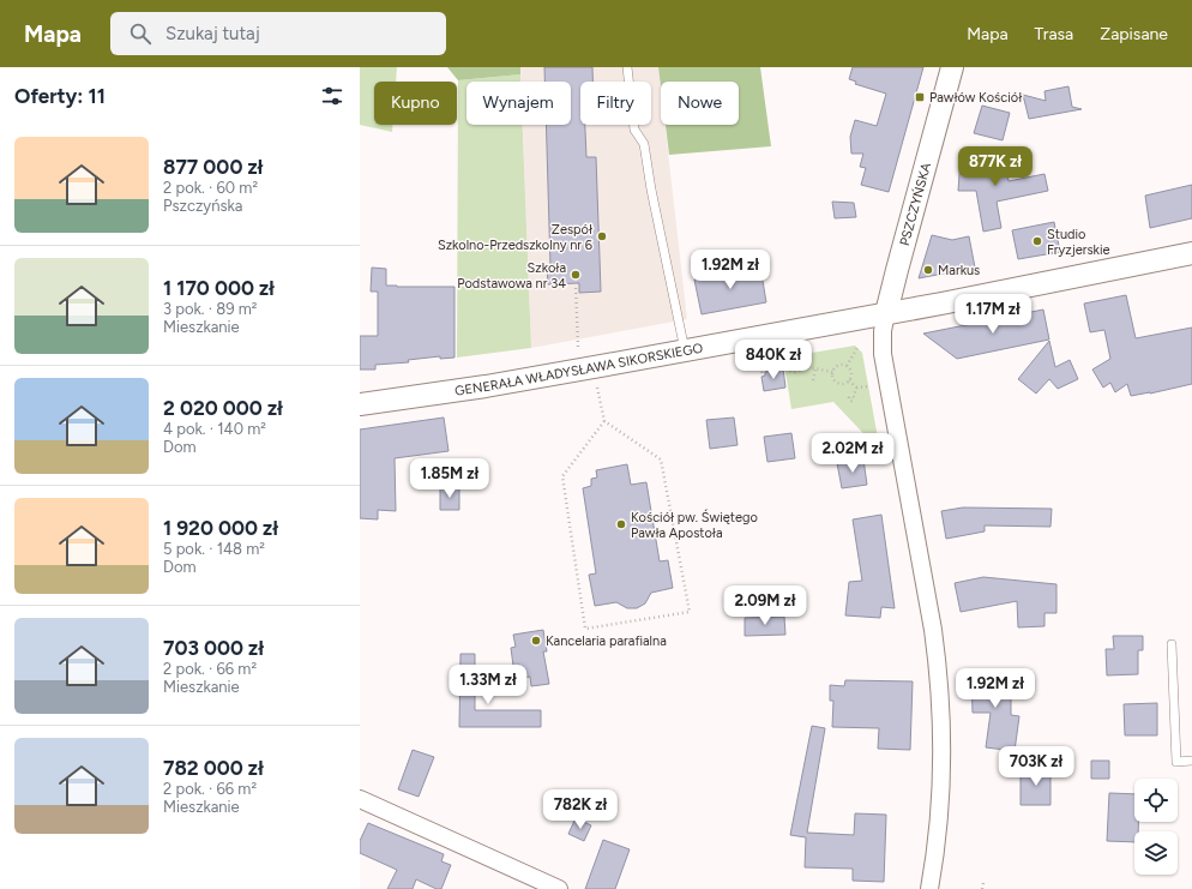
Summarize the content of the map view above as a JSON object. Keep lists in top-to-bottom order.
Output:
{
  "streets": {
    "street": ["PSZCZYŃSKA", "GENERAŁA WŁADYSŁAWA SIKORSKIEGO"]
  },
  "crossings": [
    ["PSZCZYŃSKA", "GENERAŁA WŁADYSŁAWA SIKORSKIEGO"]
  ],
  "places": {
    "transit": ["Pawłów Kościół"],
    "other": [
      "Zespół Szkolno-Przedszkolny nr 6",
      "Studio Fryzjerskie",
      "Markus",
      "Szkoła Podstawowa nr 34",
      "Kościół pw. Świętego Pawła Apostoła",
      "Kancelaria parafialna"
    ]
  },
  "page": {
    "header": "Mapa",
    "search": "Szukaj tutaj",
    "nav": ["Mapa", "Trasa", "Zapisane"],
    "heading": "Oferty: 11",
    "chip": [
      "Kupno",
      "Wynajem",
      "Filtry",
      "Nowe"
    ],
    "list": [
      {
        "name": "877 000 zł",
        "note": "2 pok. · 60 m² · Pszczyńska"
      },
      {
        "name": "1 170 000 zł",
        "note": "3 pok. · 89 m² · Mieszkanie"
      },
      {
        "name": "2 020 000 zł",
        "note": "4 pok. · 140 m² · Dom"
      },
      {
        "name": "1 920 000 zł",
        "note": "5 pok. · 148 m² · Dom"
      },
      {
        "name": "703 000 zł",
        "note": "2 pok. · 66 m² · Mieszkanie"
      },
      {
        "name": "782 000 zł",
        "note": "2 pok. · 66 m² · Mieszkanie"
      }
    ],
    "price": [
      "877K zł",
      "1.92M zł",
      "1.17M zł",
      "840K zł",
      "2.02M zł",
      "1.85M zł",
      "2.09M zł",
      "1.33M zł",
      "1.92M zł",
      "703K zł",
      "782K zł"
    ]
  }
}
